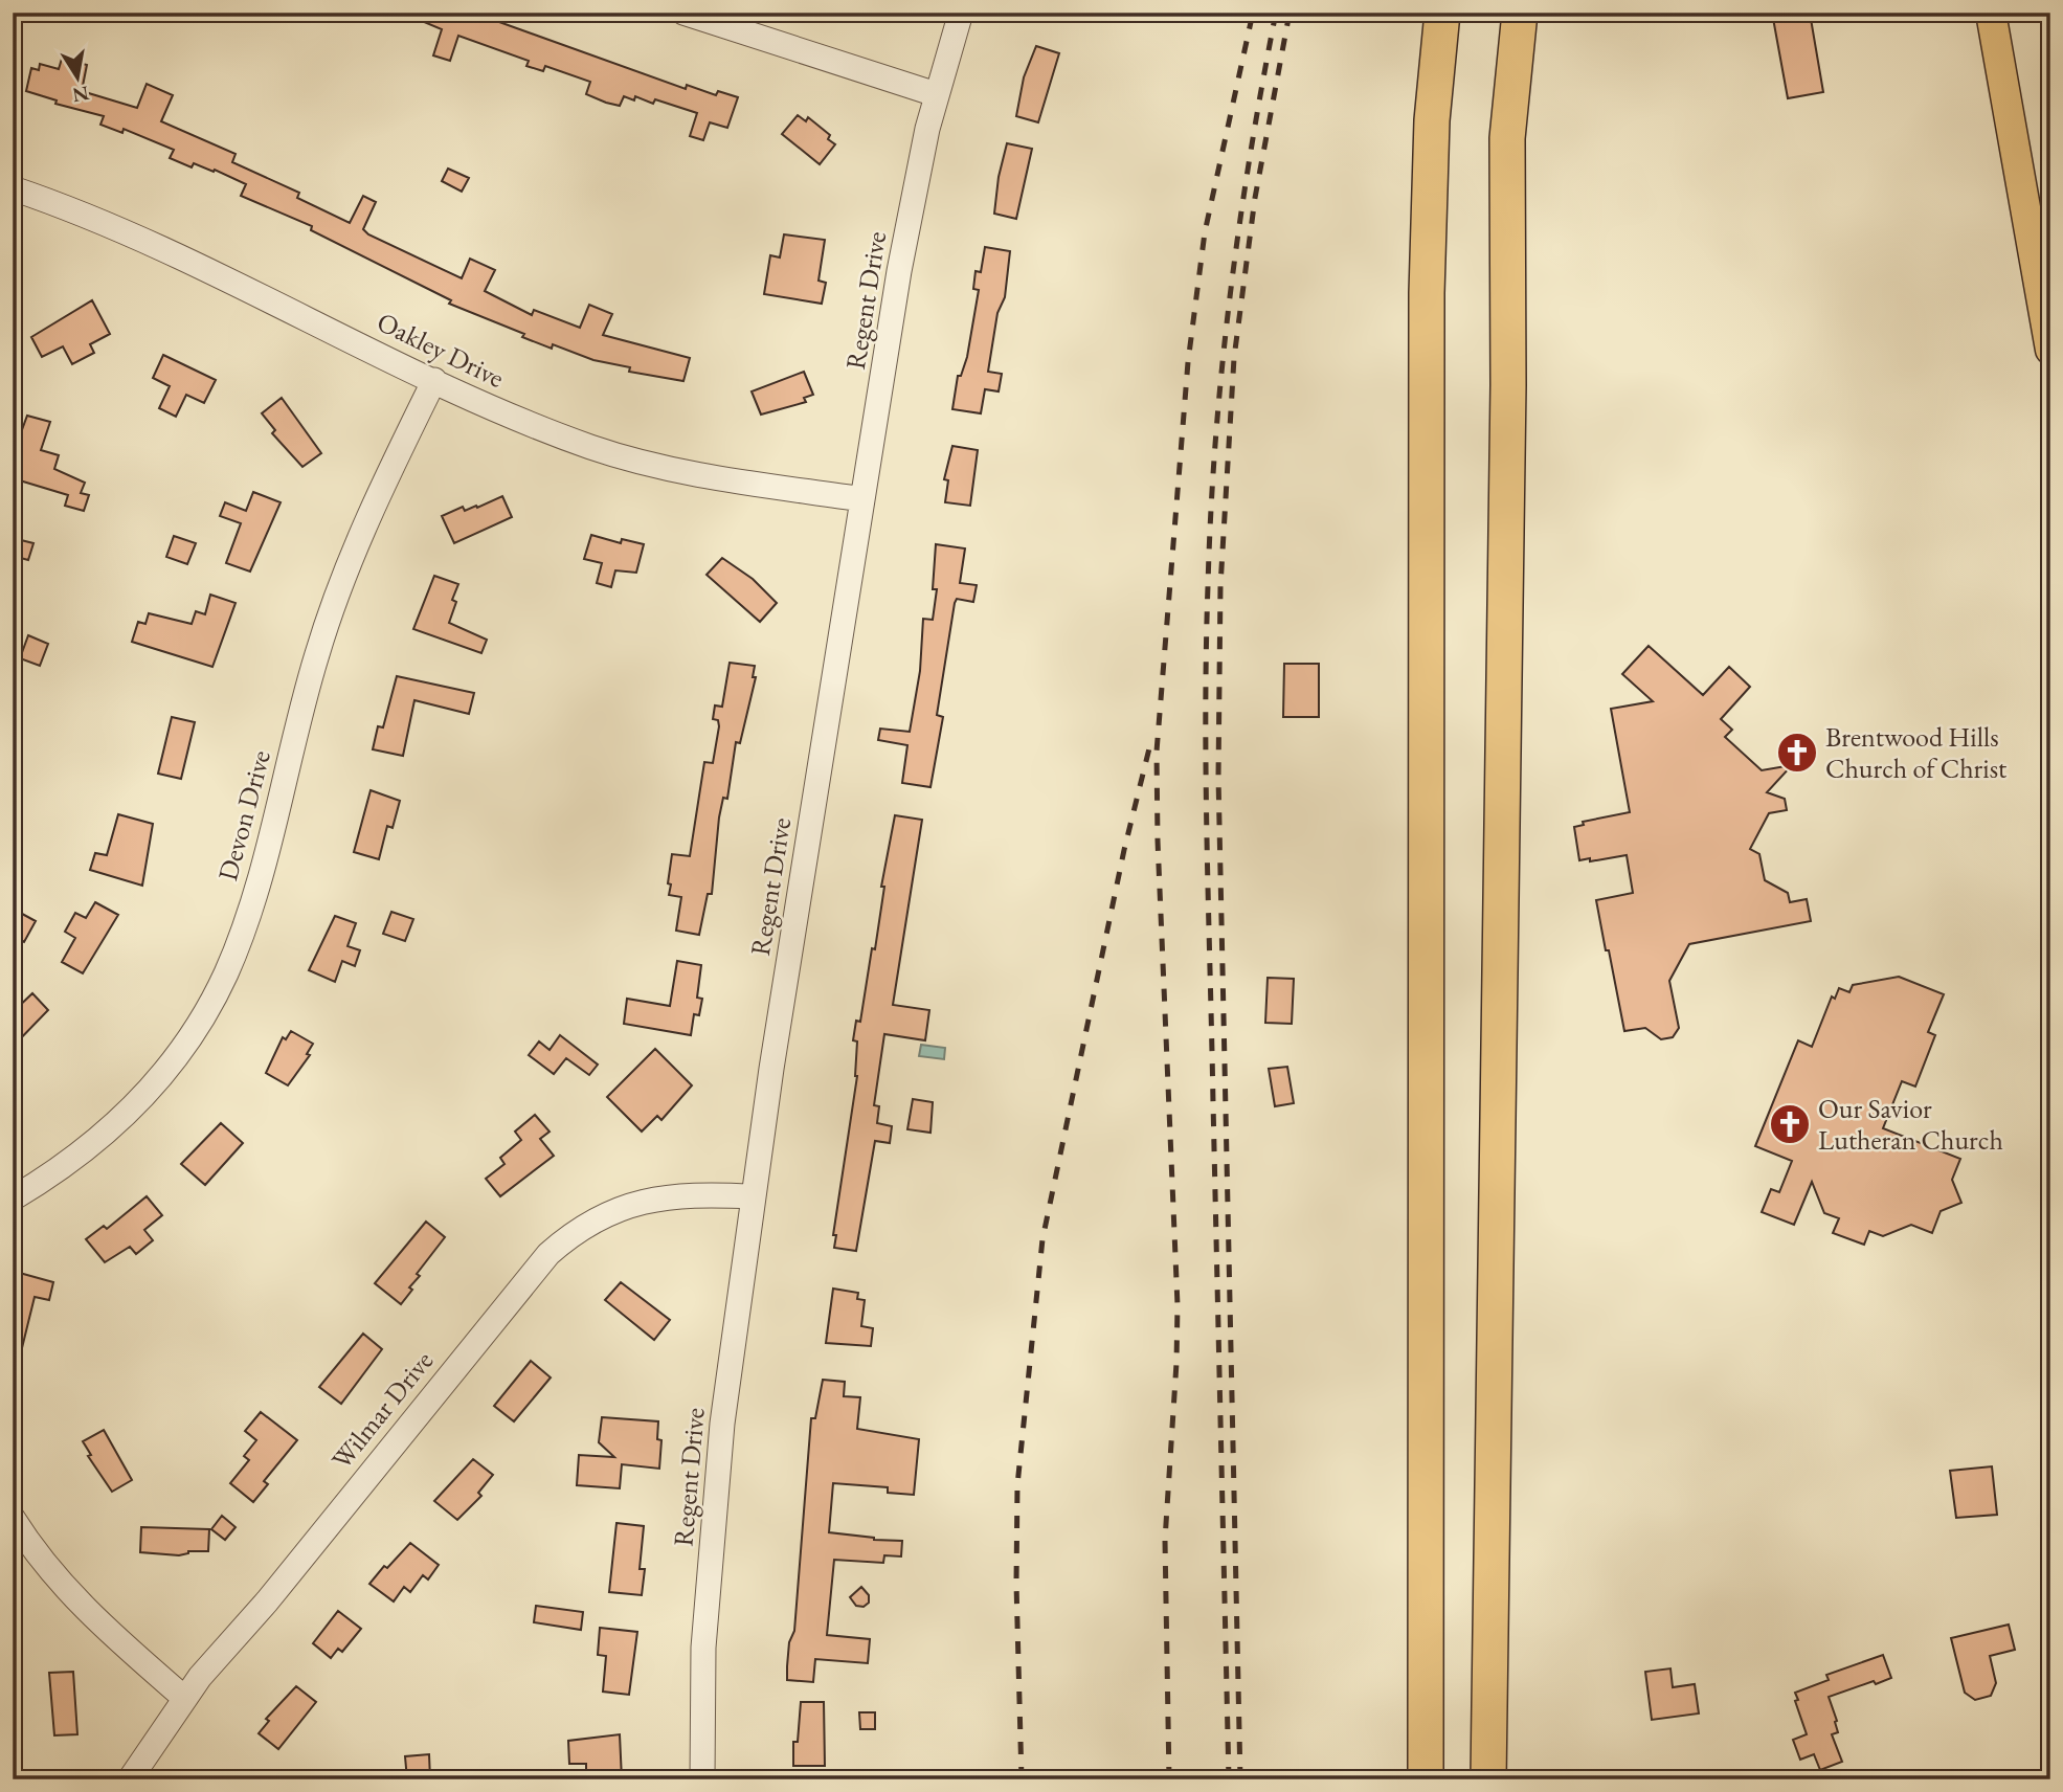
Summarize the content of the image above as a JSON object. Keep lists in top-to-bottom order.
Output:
{
  "streets": {
    "street": [
      "Regent Drive",
      "Oakley Drive",
      "Devon Drive",
      "Wilmar Drive"
    ]
  },
  "crossings": [
    ["Regent Drive", "Oakley Drive"],
    ["Regent Drive", "Wilmar Drive"],
    ["Oakley Drive", "Devon Drive"]
  ],
  "places": {
    "church": ["Brentwood Hills Church of Christ", "Our Savior Lutheran Church"]
  },
  "north": "bottom"
}
